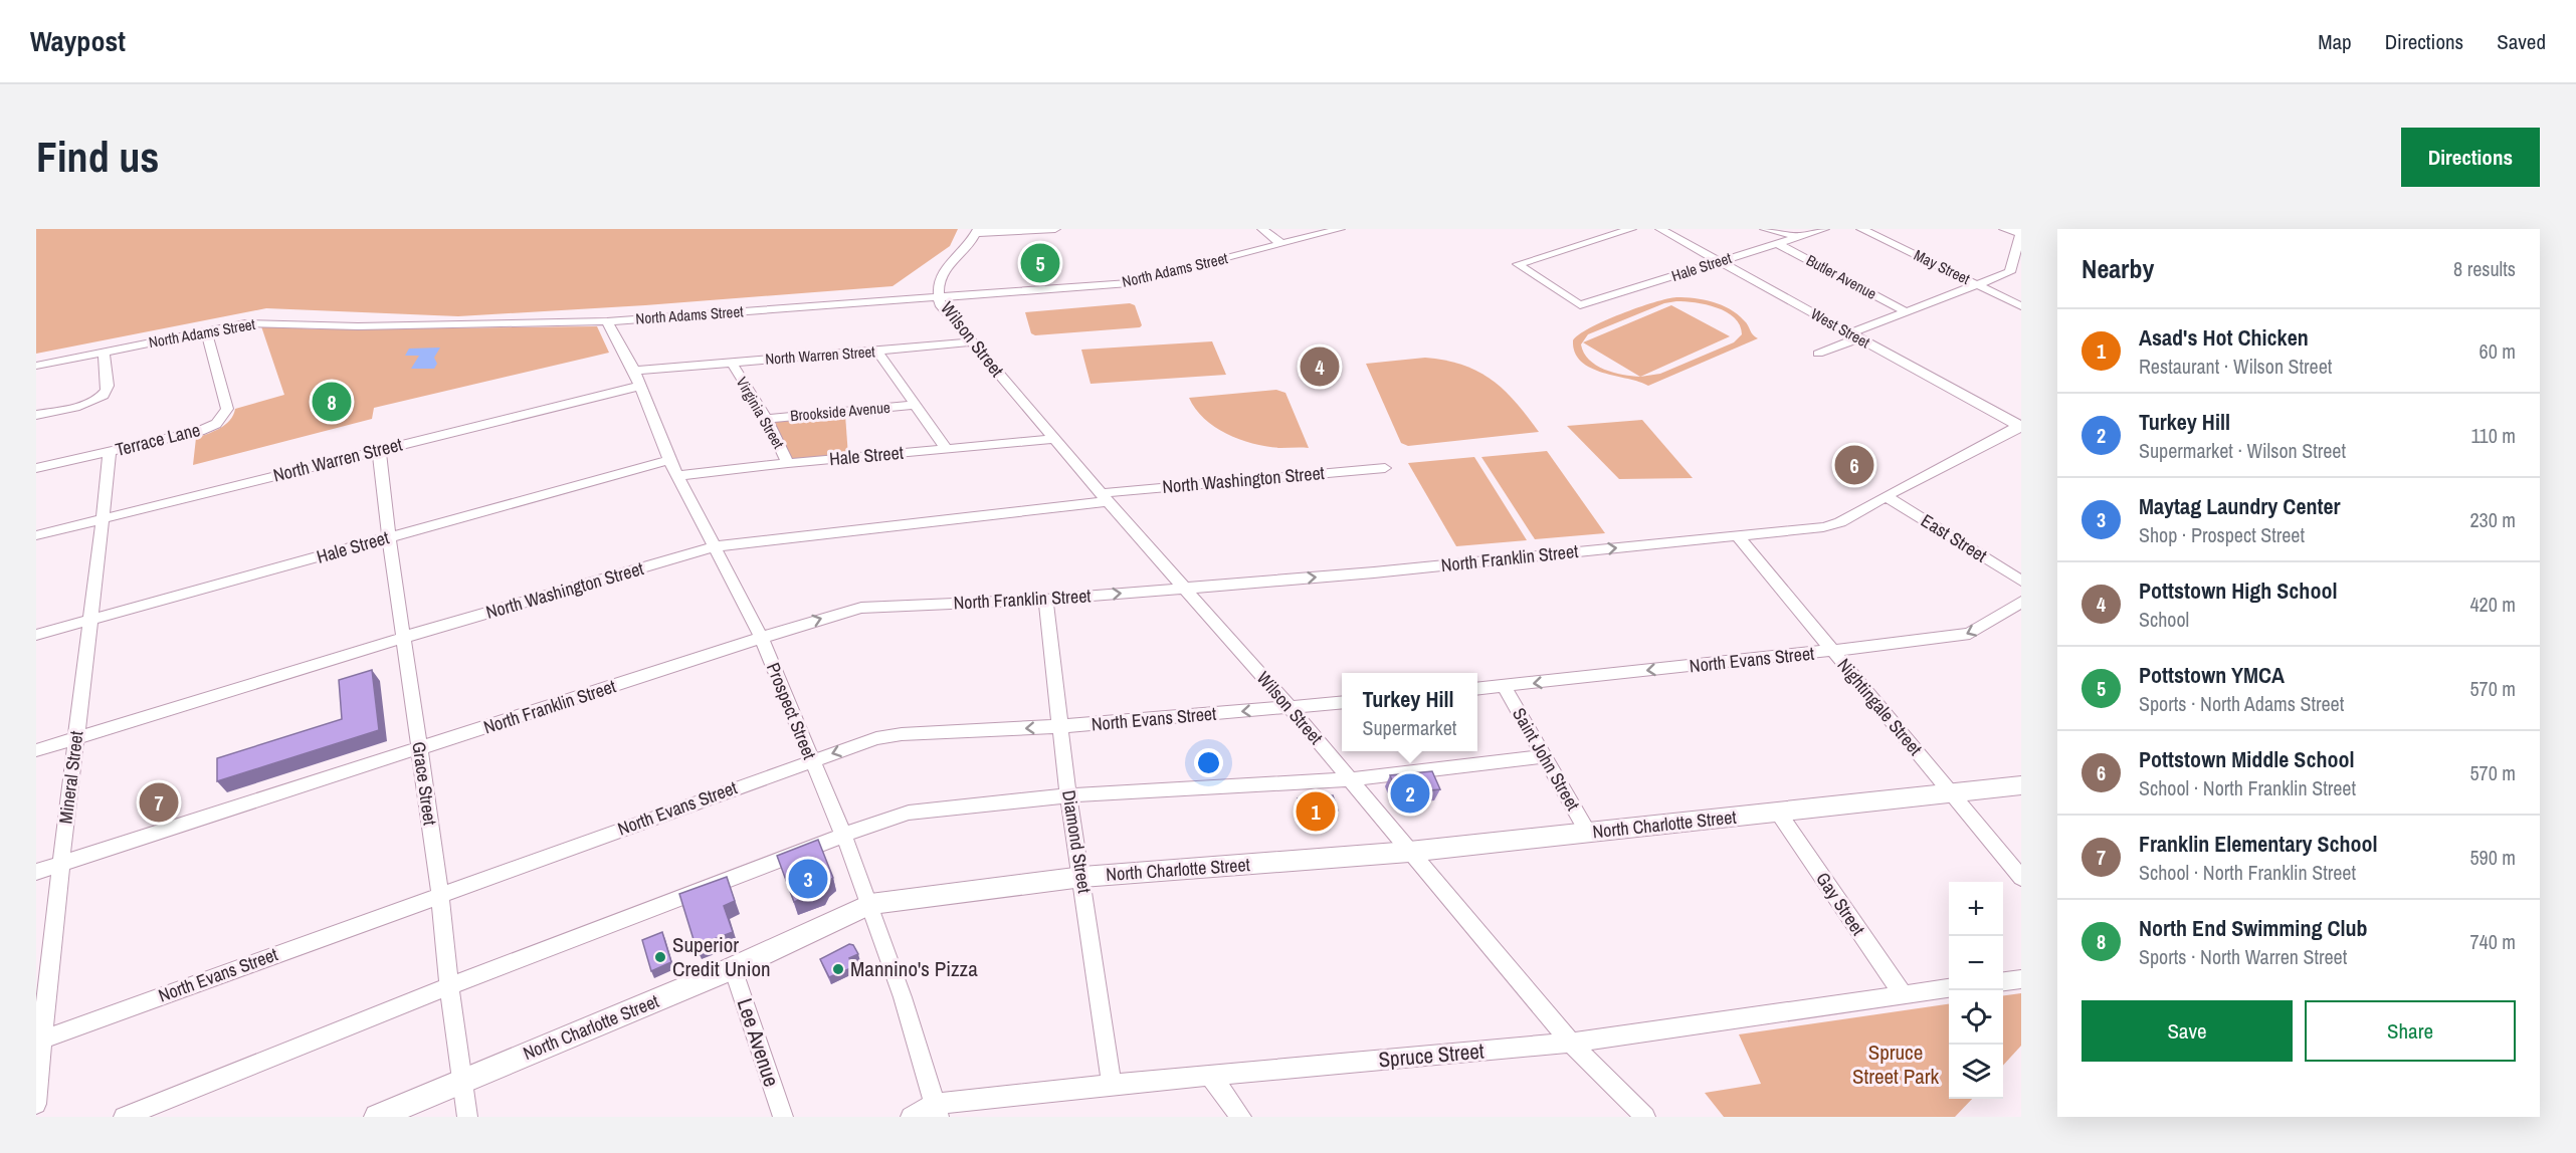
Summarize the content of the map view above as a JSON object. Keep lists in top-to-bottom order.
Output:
{
  "streets": {
    "main road": ["North Charlotte Street"],
    "street": [
      "Hale Street",
      "May Street",
      "North Adams Street",
      "Butler Avenue",
      "West Street",
      "Wilson Street",
      "North Warren Street",
      "Brookside Avenue",
      "Virginia Street",
      "Terrace Lane",
      "North Washington Street",
      "East Street",
      "North Franklin Street",
      "North Evans Street",
      "Nightingale Street",
      "Prospect Street",
      "Saint John Street",
      "Mineral Street",
      "Grace Street",
      "Diamond Street",
      "Gay Street",
      "Lee Avenue",
      "Spruce Street"
    ]
  },
  "crossings": [
    ["Hale Street", "Butler Avenue"],
    ["Hale Street", "West Street"],
    ["Hale Street", "Wilson Street"],
    ["Hale Street", "Virginia Street"],
    ["Hale Street", "Prospect Street"],
    ["Hale Street", "Mineral Street"],
    ["Hale Street", "Grace Street"],
    ["North Adams Street", "Wilson Street"],
    ["North Adams Street", "Terrace Lane"],
    ["North Adams Street", "Prospect Street"],
    ["West Street", "North Franklin Street"],
    ["Wilson Street", "North Warren Street"],
    ["Wilson Street", "North Washington Street"],
    ["Wilson Street", "North Franklin Street"],
    ["Wilson Street", "North Evans Street"],
    ["Wilson Street", "North Charlotte Street"],
    ["Wilson Street", "Spruce Street"],
    ["North Warren Street", "Virginia Street"],
    ["North Warren Street", "Prospect Street"],
    ["North Warren Street", "Mineral Street"],
    ["North Warren Street", "Grace Street"],
    ["Brookside Avenue", "Virginia Street"],
    ["Terrace Lane", "Mineral Street"],
    ["North Washington Street", "Prospect Street"],
    ["North Washington Street", "Mineral Street"],
    ["North Washington Street", "Grace Street"],
    ["East Street", "North Franklin Street"],
    ["North Franklin Street", "Nightingale Street"],
    ["North Franklin Street", "Prospect Street"],
    ["North Franklin Street", "Mineral Street"],
    ["North Franklin Street", "Grace Street"],
    ["North Franklin Street", "Diamond Street"],
    ["North Evans Street", "Nightingale Street"],
    ["North Evans Street", "Prospect Street"],
    ["North Evans Street", "Saint John Street"],
    ["North Evans Street", "Mineral Street"],
    ["North Evans Street", "Grace Street"],
    ["North Evans Street", "Diamond Street"],
    ["Nightingale Street", "North Charlotte Street"],
    ["Prospect Street", "North Charlotte Street"],
    ["Prospect Street", "Spruce Street"],
    ["Saint John Street", "North Charlotte Street"],
    ["Grace Street", "North Charlotte Street"],
    ["North Charlotte Street", "Diamond Street"],
    ["North Charlotte Street", "Gay Street"],
    ["North Charlotte Street", "Lee Avenue"],
    ["Diamond Street", "Spruce Street"],
    ["Gay Street", "Spruce Street"]
  ],
  "one_way": ["North Franklin Street"],
  "parks": ["Spruce Street Park"],
  "places": ["Superior Credit Union", "Mannino's Pizza"],
  "page": {
    "header": "Waypost",
    "nav": ["Map", "Directions", "Saved"],
    "buttons": [
      "Directions",
      ["Save", "Share"]
    ],
    "title": "Find us",
    "heading": ["Nearby", "8 results"],
    "pins": [
      "5",
      "4",
      "8",
      "6",
      "2",
      "7",
      "1",
      "3"
    ],
    "list": [
      {
        "mark": "1",
        "name": "Asad's Hot Chicken",
        "note": "Restaurant · Wilson Street",
        "value": "60 m"
      },
      {
        "mark": "2",
        "name": "Turkey Hill",
        "note": "Supermarket · Wilson Street",
        "value": "110 m"
      },
      {
        "mark": "3",
        "name": "Maytag Laundry Center",
        "note": "Shop · Prospect Street",
        "value": "230 m"
      },
      {
        "mark": "4",
        "name": "Pottstown High School",
        "note": "School",
        "value": "420 m"
      },
      {
        "mark": "5",
        "name": "Pottstown YMCA",
        "note": "Sports · North Adams Street",
        "value": "570 m"
      },
      {
        "mark": "6",
        "name": "Pottstown Middle School",
        "note": "School · North Franklin Street",
        "value": "570 m"
      },
      {
        "mark": "7",
        "name": "Franklin Elementary School",
        "note": "School · North Franklin Street",
        "value": "590 m"
      },
      {
        "mark": "8",
        "name": "North End Swimming Club",
        "note": "Sports · North Warren Street",
        "value": "740 m"
      }
    ],
    "popup": ["Turkey Hill", "Supermarket"],
    "map_buttons": ["+", "−"]
  }
}
